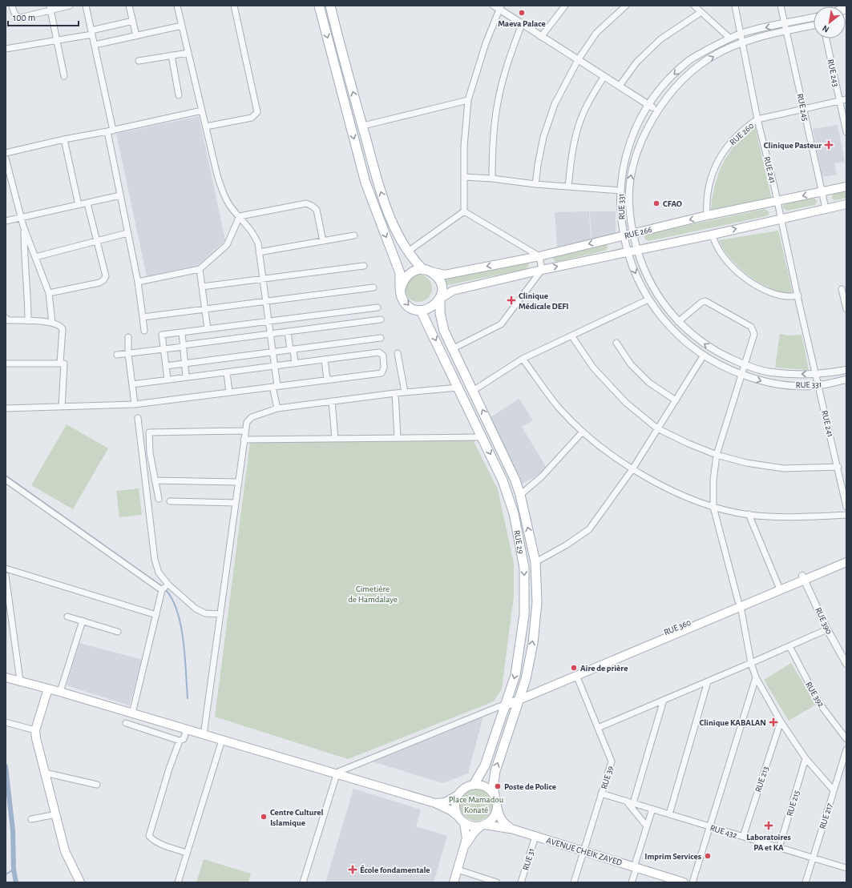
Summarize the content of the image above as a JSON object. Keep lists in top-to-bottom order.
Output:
{
  "streets": {
    "main road": [
      "RUE 266",
      "RUE 29",
      "RUE 360",
      "AVENUE CHEIK ZAYED"
    ],
    "street": [
      "RUE 243",
      "RUE 245",
      "RUE 260",
      "RUE 241",
      "RUE 331",
      "RUE 390",
      "RUE 392",
      "RUE 39",
      "RUE 213",
      "RUE 215",
      "RUE 217",
      "RUE 432",
      "RUE 31"
    ]
  },
  "crossings": [
    ["RUE 243", "RUE 260"],
    ["RUE 245", "RUE 260"],
    ["RUE 245", "RUE 331"],
    ["RUE 245", "RUE 266"],
    ["RUE 260", "RUE 241"],
    ["RUE 260", "RUE 266"],
    ["RUE 241", "RUE 331"],
    ["RUE 241", "RUE 266"],
    ["RUE 331", "RUE 266"],
    ["RUE 266", "RUE 29"],
    ["RUE 29", "RUE 360"],
    ["RUE 29", "AVENUE CHEIK ZAYED"],
    ["RUE 390", "RUE 360"],
    ["RUE 39", "RUE 432"],
    ["RUE 39", "AVENUE CHEIK ZAYED"],
    ["RUE 213", "RUE 432"],
    ["RUE 215", "RUE 432"],
    ["RUE 217", "RUE 432"],
    ["AVENUE CHEIK ZAYED", "RUE 31"]
  ],
  "parks": ["Cimetière de Hamdalaye", "Place Mamadou Konaté"],
  "places": {
    "other": [
      "Maeva Palace",
      "CFAO",
      "Aire de prière",
      "Poste de Police",
      "Centre Culturel Islamique",
      "Imprim Services"
    ],
    "health": [
      "Clinique Pasteur",
      "Clinique Médicale DEFI",
      "Clinique KABALAN",
      "Laboratoires PA et KA",
      "École fondamentale"
    ]
  },
  "scale_bar": "100 m",
  "north": "bottom left"
}
